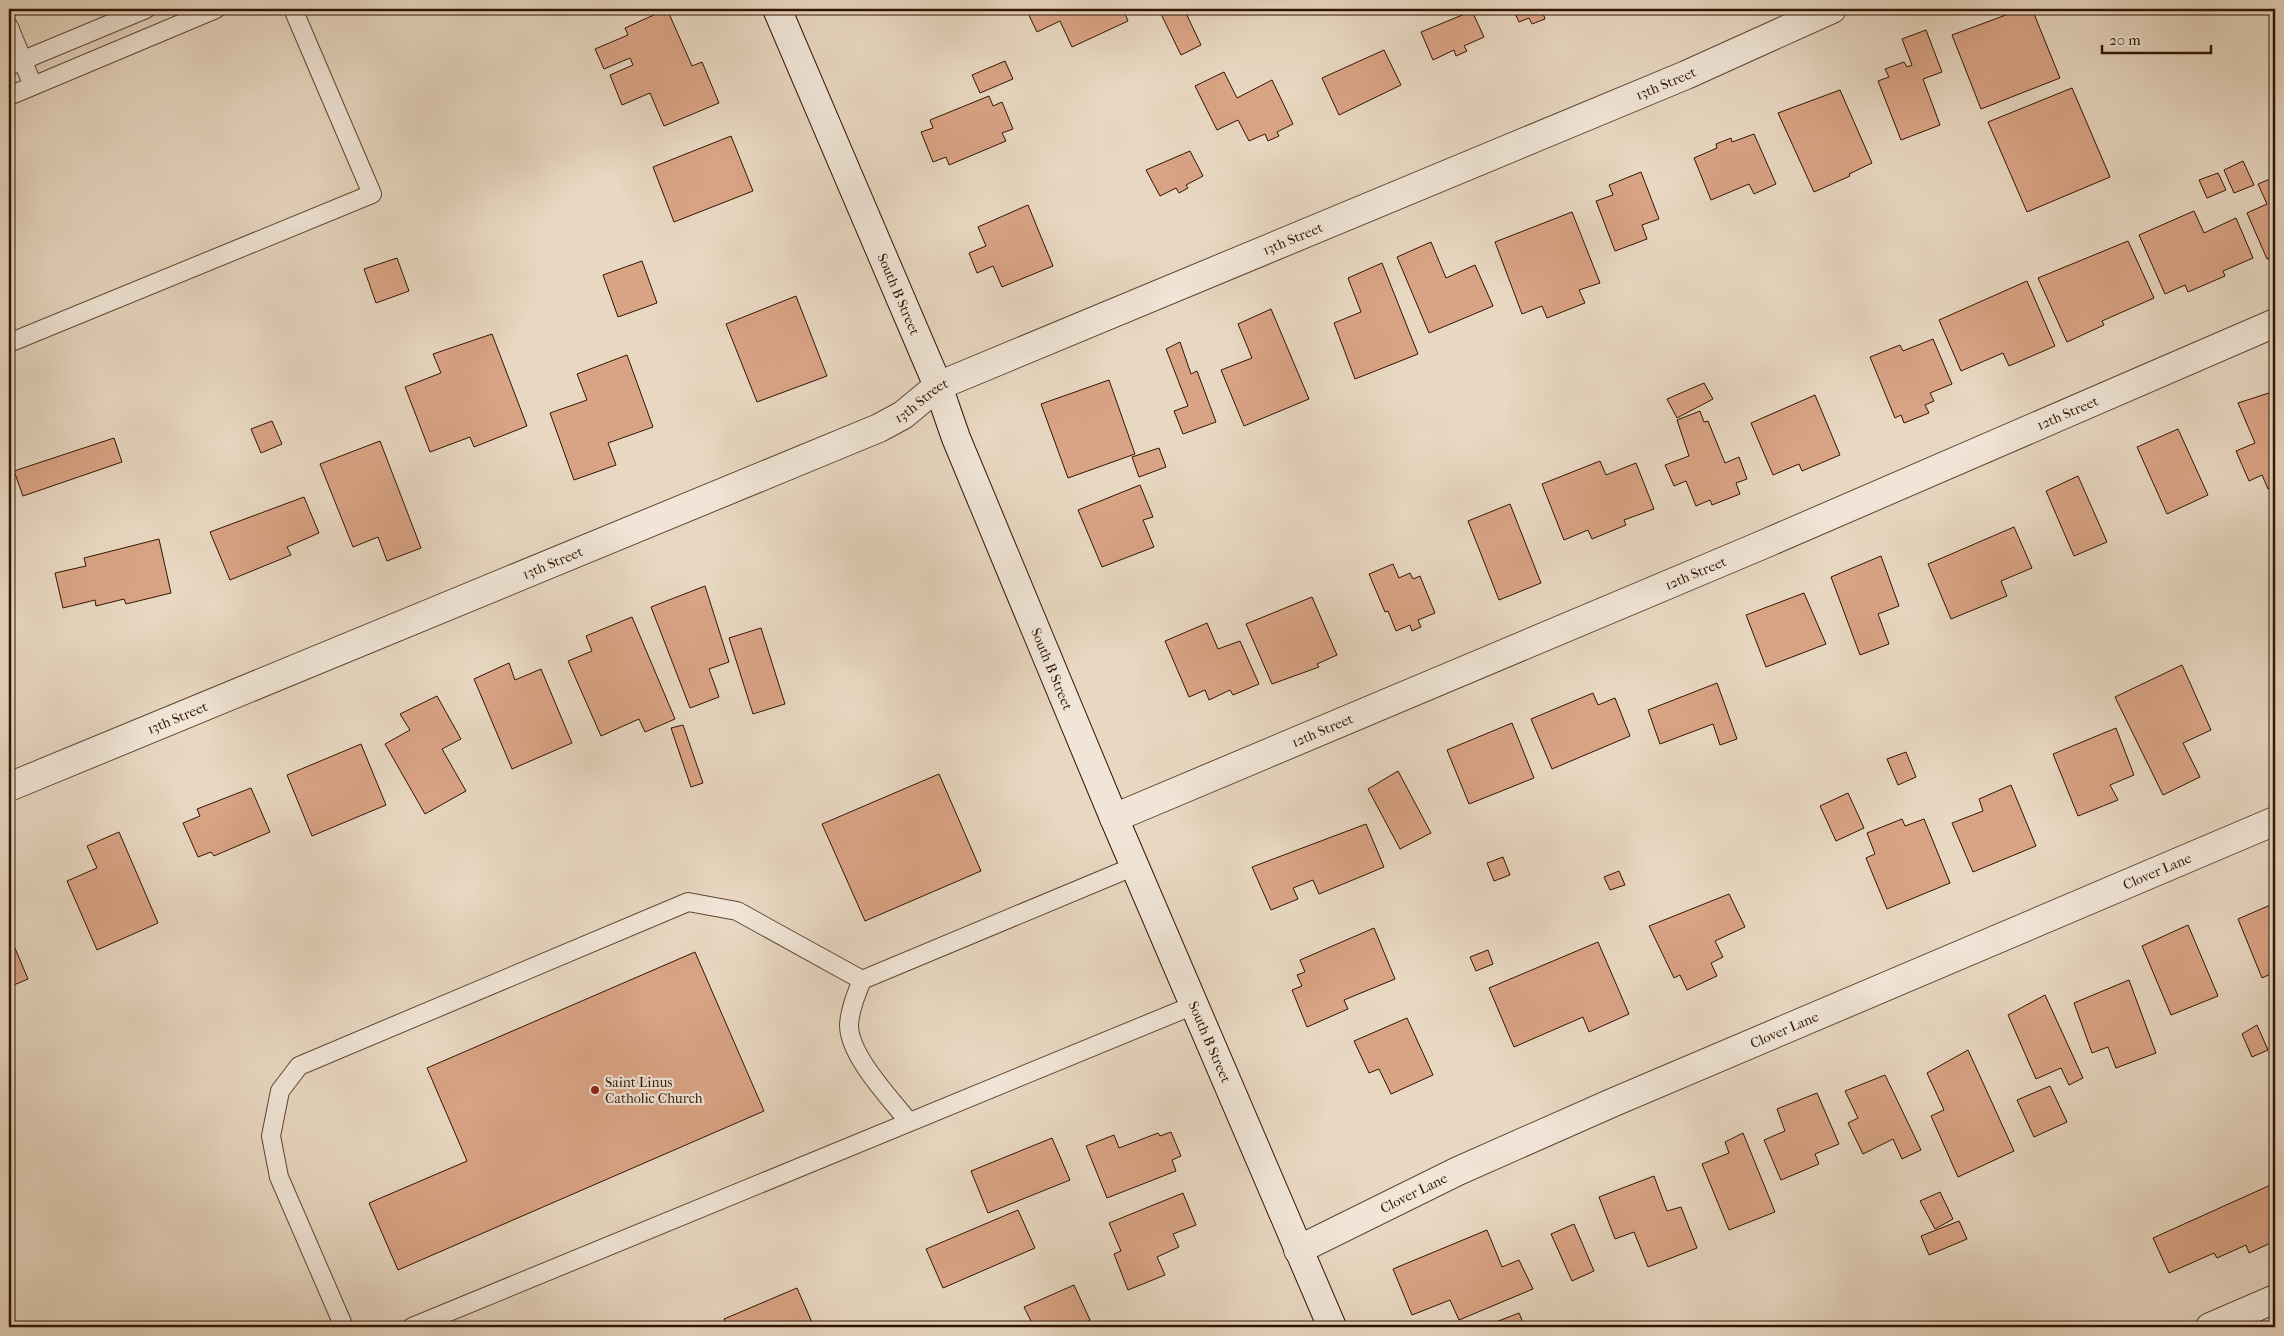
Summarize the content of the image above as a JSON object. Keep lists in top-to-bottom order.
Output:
{
  "streets": {
    "street": [
      "13th Street",
      "South B Street",
      "12th Street",
      "Clover Lane"
    ]
  },
  "crossings": [
    ["13th Street", "South B Street"],
    ["South B Street", "12th Street"],
    ["South B Street", "Clover Lane"]
  ],
  "places": ["Saint Linus Catholic Church"],
  "scale_bar": "20 m"
}
